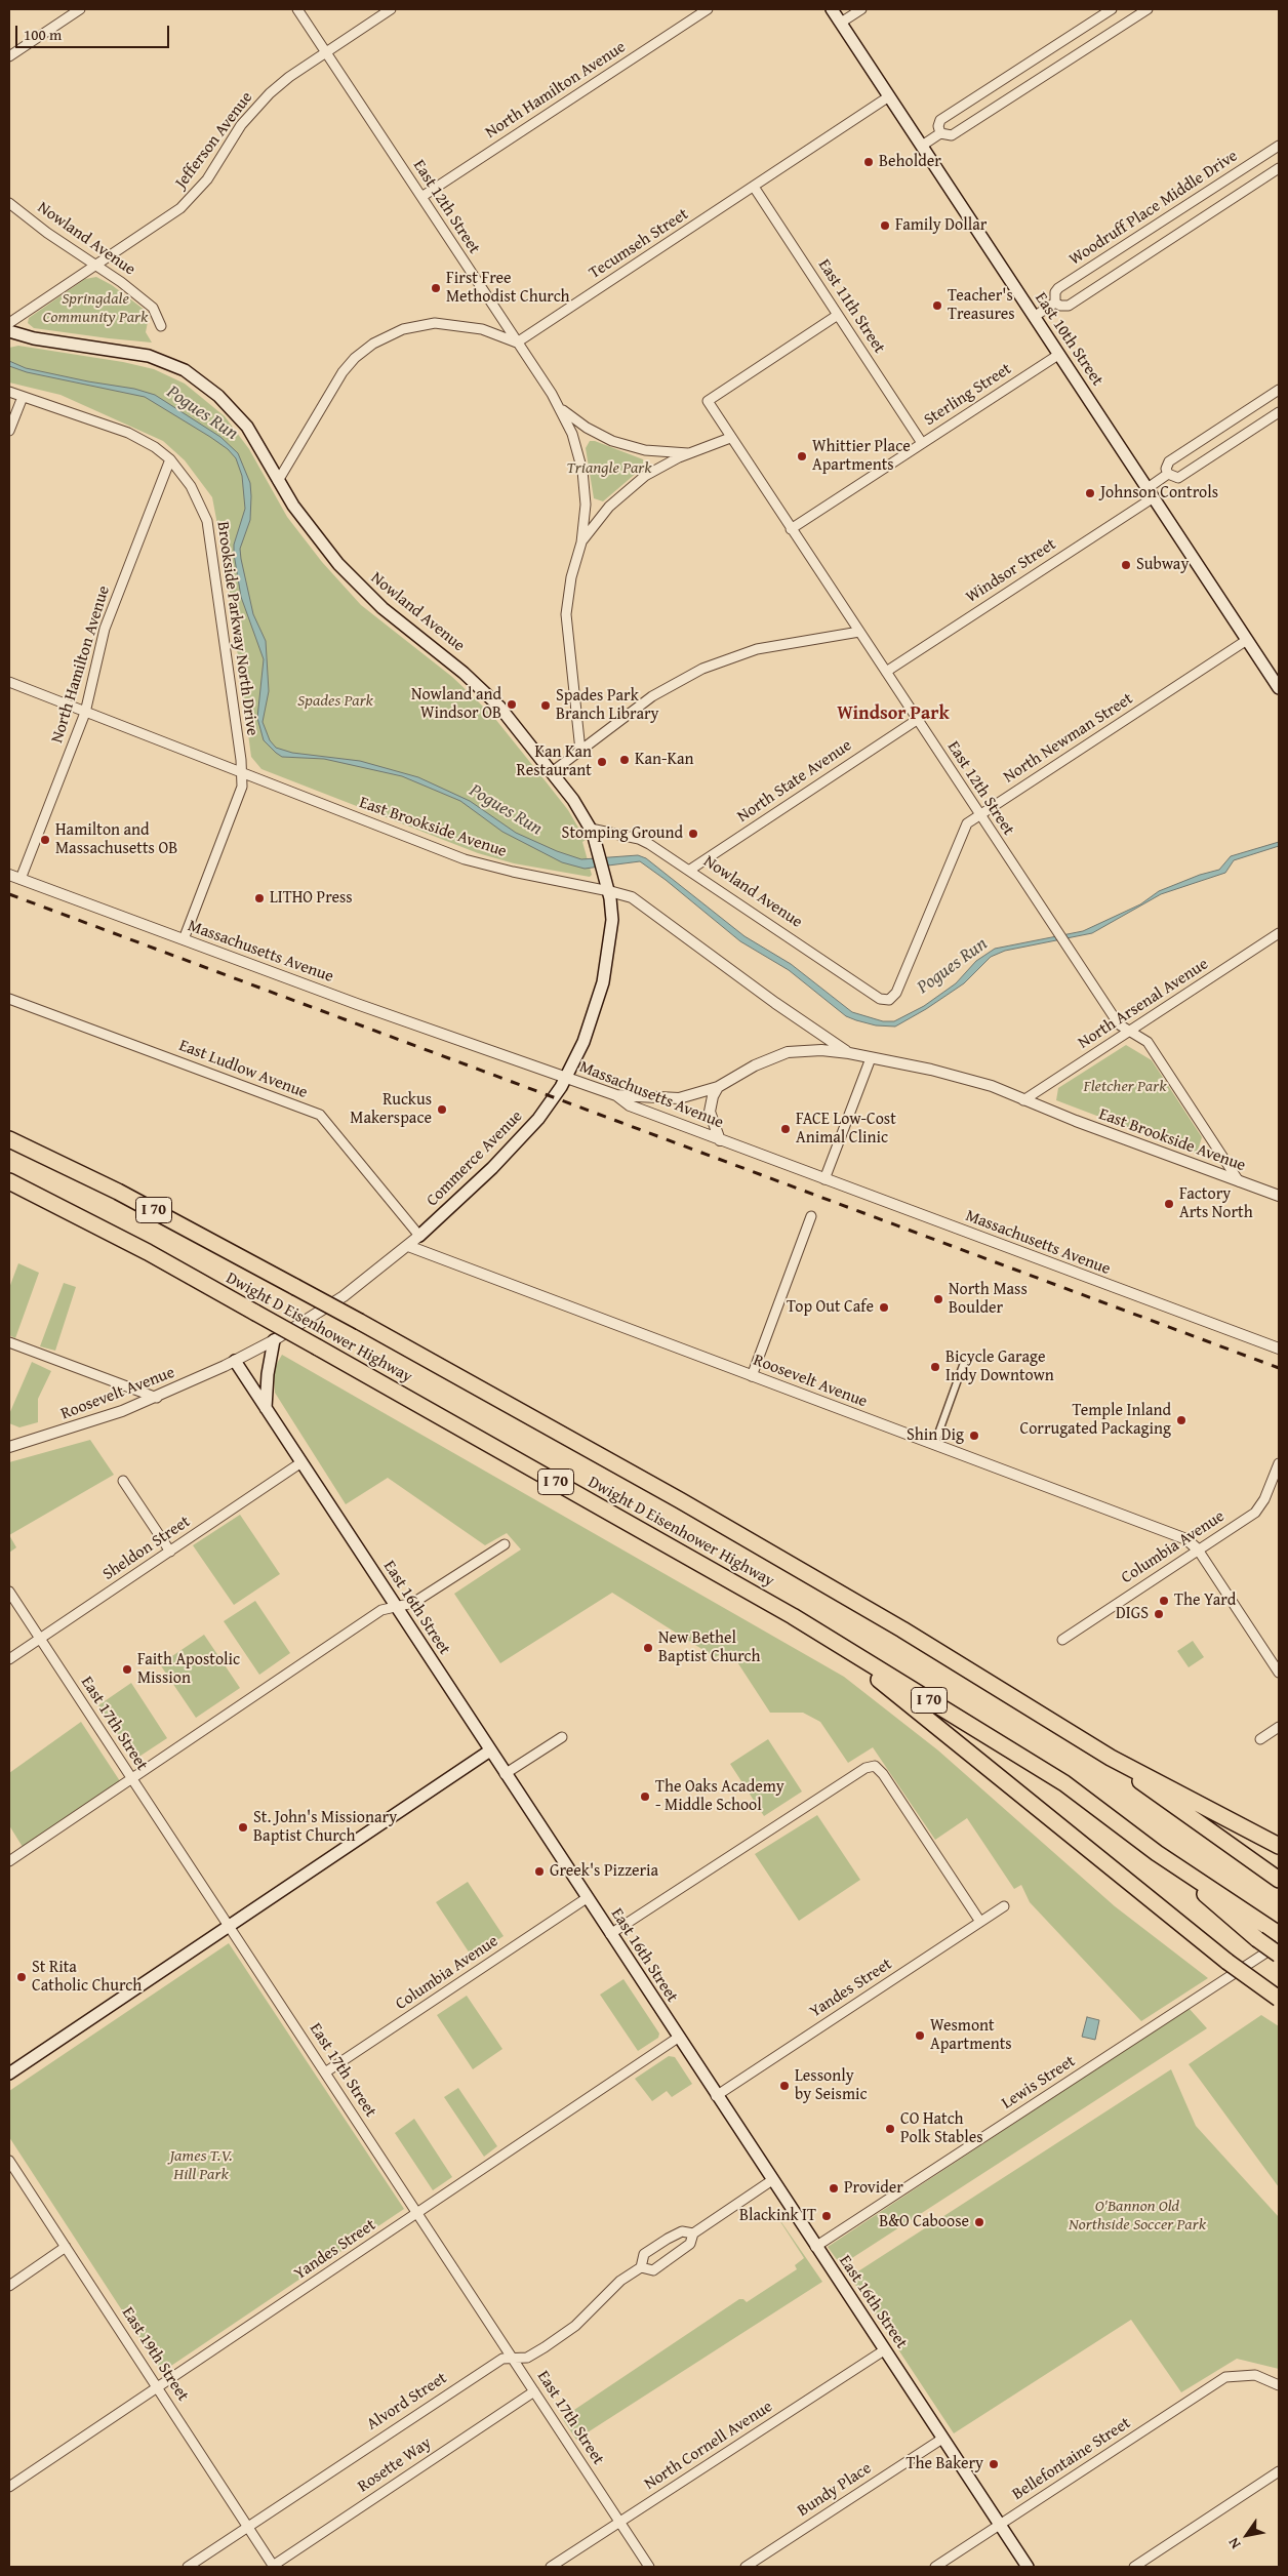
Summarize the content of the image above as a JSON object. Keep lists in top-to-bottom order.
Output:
{
  "streets": {
    "highway": ["I 70", "Dwight D Eisenhower Highway"],
    "main road": [
      "Nowland Avenue",
      "East 10th Street",
      "Commerce Avenue",
      "East 16th Street"
    ],
    "street": [
      "North Hamilton Avenue",
      "Jefferson Avenue",
      "East 12th Street",
      "Woodruff Place Middle Drive",
      "Tecumseh Street",
      "East 11th Street",
      "Sterling Street",
      "Windsor Street",
      "Brookside Parkway North Drive",
      "North Newman Street",
      "North State Avenue",
      "East Brookside Avenue",
      "Massachusetts Avenue",
      "North Arsenal Avenue",
      "East Ludlow Avenue",
      "Roosevelt Avenue",
      "Columbia Avenue",
      "Sheldon Street",
      "East 17th Street",
      "Yandes Street",
      "Lewis Street",
      "East 19th Street",
      "Alvord Street",
      "North Cornell Avenue",
      "Bellefontaine Street",
      "Rosette Way",
      "Bundy Place"
    ]
  },
  "crossings": [
    ["North Hamilton Avenue", "East 12th Street"],
    ["North Hamilton Avenue", "Brookside Parkway North Drive"],
    ["North Hamilton Avenue", "East Brookside Avenue"],
    ["North Hamilton Avenue", "Massachusetts Avenue"],
    ["Jefferson Avenue", "East 12th Street"],
    ["Jefferson Avenue", "Nowland Avenue"],
    ["East 12th Street", "Tecumseh Street"],
    ["East 12th Street", "East 11th Street"],
    ["East 12th Street", "Sterling Street"],
    ["East 12th Street", "Windsor Street"],
    ["East 12th Street", "North Newman Street"],
    ["East 12th Street", "North State Avenue"],
    ["East 12th Street", "East Brookside Avenue"],
    ["East 12th Street", "North Arsenal Avenue"],
    ["Woodruff Place Middle Drive", "East 10th Street"],
    ["Nowland Avenue", "North Newman Street"],
    ["Nowland Avenue", "North State Avenue"],
    ["Nowland Avenue", "East Brookside Avenue"],
    ["Nowland Avenue", "Commerce Avenue"],
    ["Tecumseh Street", "East 11th Street"],
    ["Tecumseh Street", "East 10th Street"],
    ["East 11th Street", "Sterling Street"],
    ["East 10th Street", "Sterling Street"],
    ["East 10th Street", "Windsor Street"],
    ["East 10th Street", "North Newman Street"],
    ["Brookside Parkway North Drive", "East Brookside Avenue"],
    ["Brookside Parkway North Drive", "Massachusetts Avenue"],
    ["East Brookside Avenue", "Massachusetts Avenue"],
    ["East Brookside Avenue", "North Arsenal Avenue"],
    ["East Brookside Avenue", "Commerce Avenue"],
    ["Massachusetts Avenue", "Commerce Avenue"],
    ["East Ludlow Avenue", "Commerce Avenue"],
    ["Commerce Avenue", "Roosevelt Avenue"],
    ["Commerce Avenue", "East 16th Street"],
    ["I 70", "Dwight D Eisenhower Highway"],
    ["Roosevelt Avenue", "Columbia Avenue"],
    ["Roosevelt Avenue", "East 16th Street"],
    ["Columbia Avenue", "East 16th Street"],
    ["Columbia Avenue", "East 17th Street"],
    ["Sheldon Street", "East 16th Street"],
    ["Sheldon Street", "East 17th Street"],
    ["East 16th Street", "Yandes Street"],
    ["East 16th Street", "Lewis Street"],
    ["East 16th Street", "Alvord Street"],
    ["East 16th Street", "North Cornell Avenue"],
    ["East 16th Street", "Bellefontaine Street"],
    ["East 16th Street", "Bundy Place"],
    ["East 17th Street", "Yandes Street"],
    ["East 17th Street", "Alvord Street"],
    ["East 17th Street", "North Cornell Avenue"],
    ["East 17th Street", "Rosette Way"],
    ["Yandes Street", "East 19th Street"],
    ["East 19th Street", "Alvord Street"],
    ["East 19th Street", "Rosette Way"]
  ],
  "districts": ["Windsor Park"],
  "water": ["Pogues Run"],
  "parks": [
    "Springdale Community Park",
    "Triangle Park",
    "Spades Park",
    "Fletcher Park",
    "James T.V. Hill Park",
    "O'Bannon Old Northside Soccer Park"
  ],
  "places": [
    "Beholder",
    "Family Dollar",
    "First Free Methodist Church",
    "Teacher's Treasures",
    "Whittier Place Apartments",
    "Johnson Controls",
    "Subway",
    "Nowland and Windsor OB",
    "Spades Park Branch Library",
    "Kan-Kan",
    "Kan Kan Restaurant",
    "Stomping Ground",
    "Hamilton and Massachusetts OB",
    "LITHO Press",
    "Ruckus Makerspace",
    "FACE Low-Cost Animal Clinic",
    "Factory Arts North",
    "North Mass Boulder",
    "Top Out Cafe",
    "Bicycle Garage Indy Downtown",
    "Temple Inland Corrugated Packaging",
    "Shin Dig",
    "The Yard",
    "DIGS",
    "New Bethel Baptist Church",
    "Faith Apostolic Mission",
    "The Oaks Academy - Middle School",
    "St. John's Missionary Baptist Church",
    "Greek's Pizzeria",
    "St Rita Catholic Church",
    "Wesmont Apartments",
    "Lessonly by Seismic",
    "CO Hatch Polk Stables",
    "Provider",
    "Blackink IT",
    "B&O Caboose",
    "The Bakery"
  ],
  "scale_bar": "100 m",
  "north": "bottom left"
}
